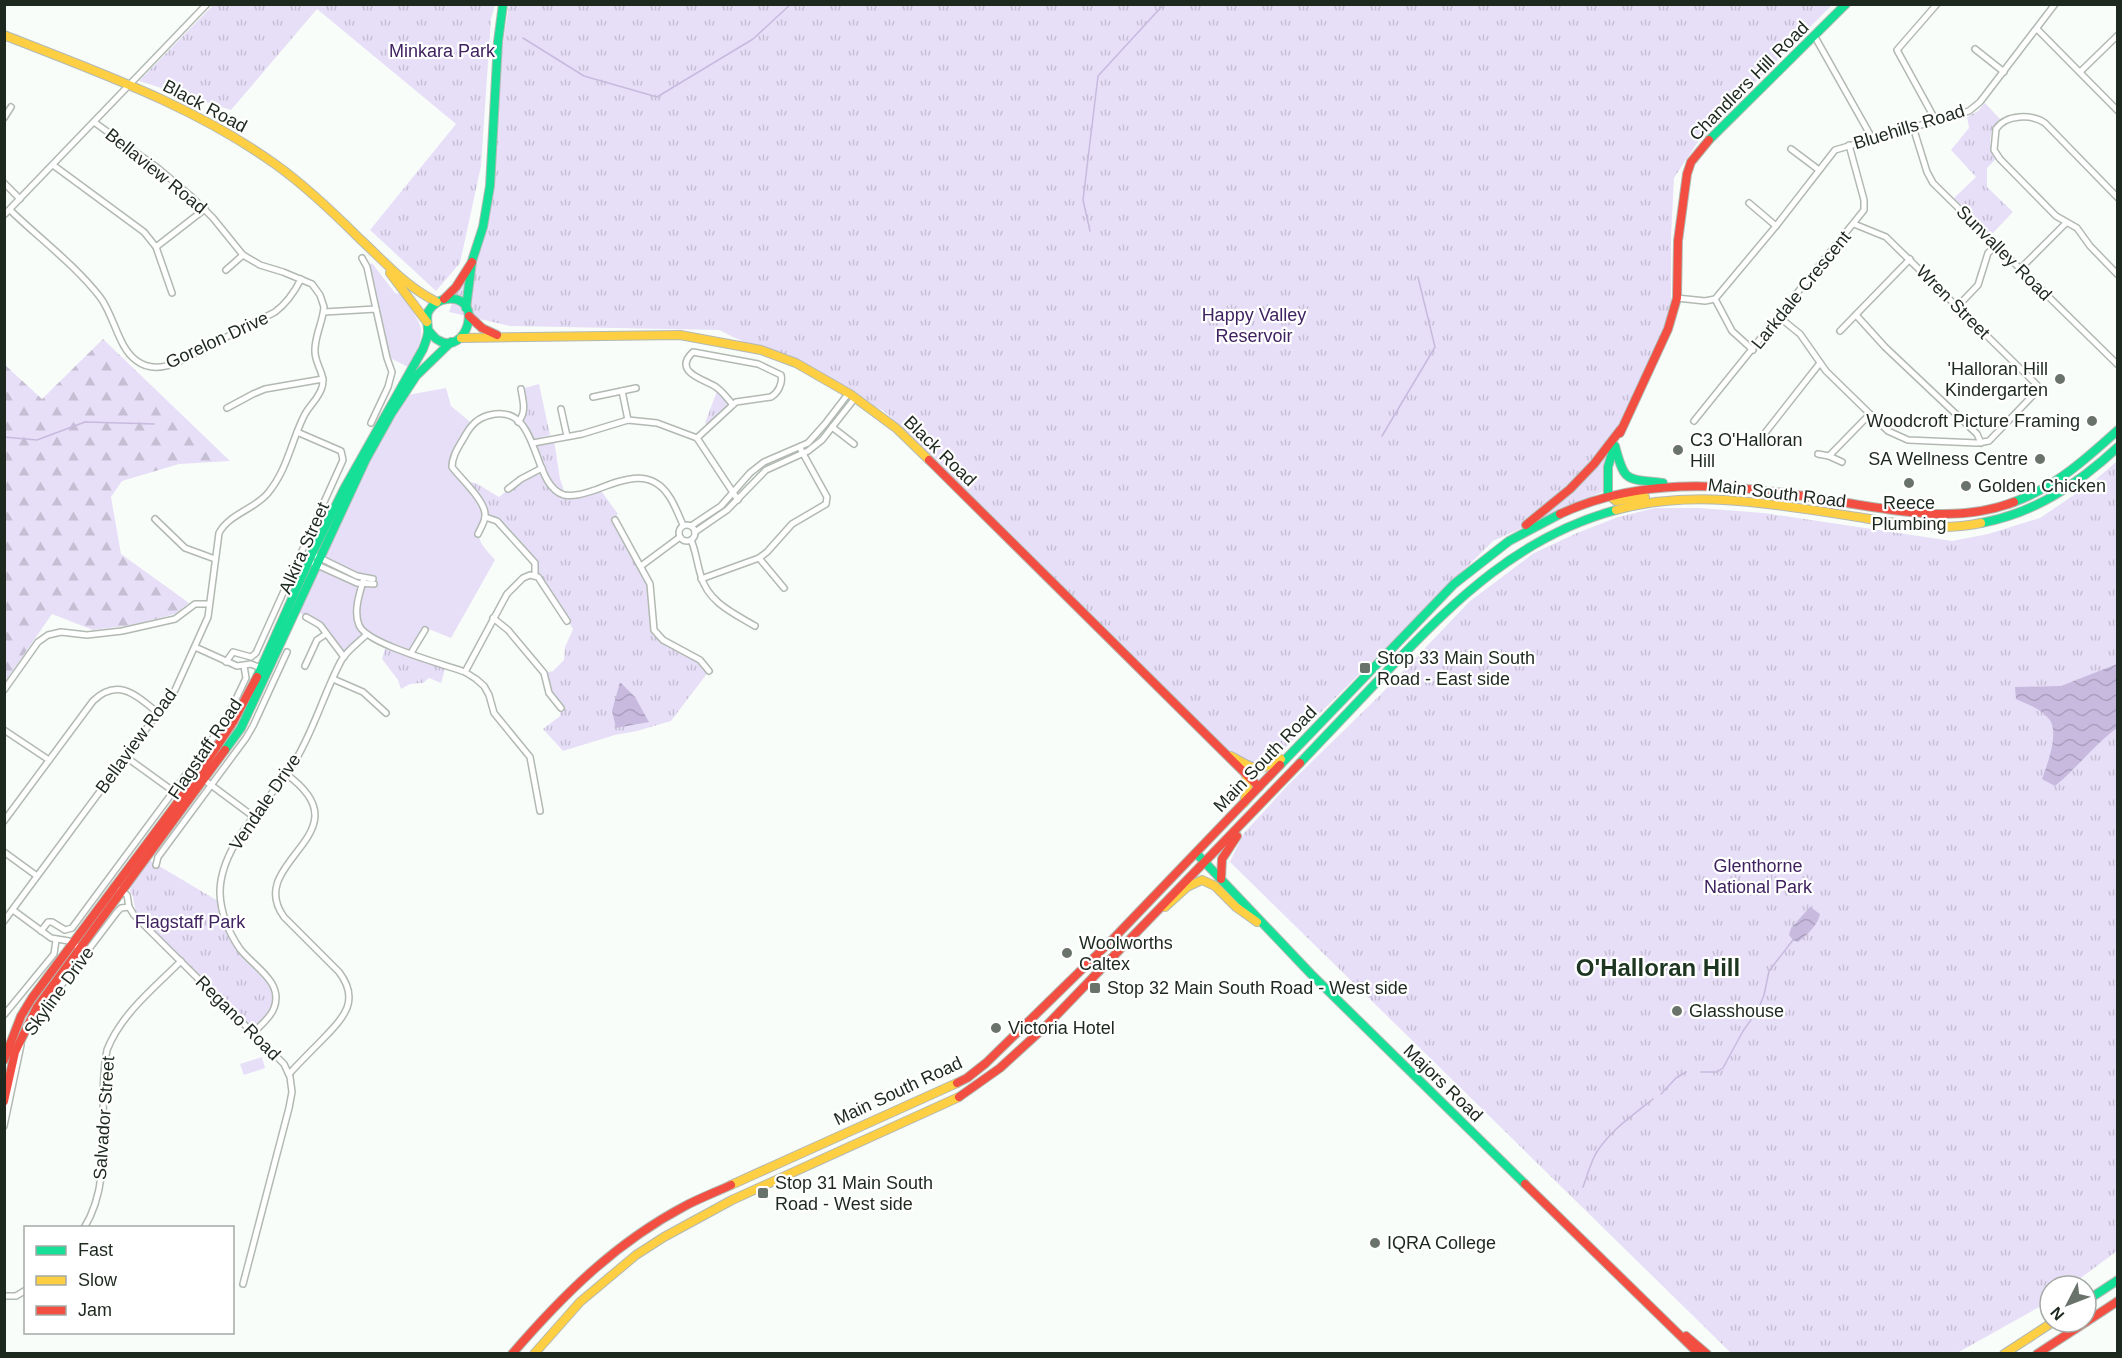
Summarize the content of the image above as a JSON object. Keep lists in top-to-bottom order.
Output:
{
  "streets": {
    "main road": [
      "Chandlers Hill Road",
      "Black Road",
      "Main South Road",
      "Flagstaff Road",
      "Majors Road"
    ],
    "street": [
      "Bluehills Road",
      "Bellaview Road",
      "Sunvalley Road",
      "Larkdale Crescent",
      "Wren Street",
      "Gorelon Drive",
      "Alkira Street",
      "Vendale Drive",
      "Skyline Drive",
      "Regano Road",
      "Salvador Street"
    ]
  },
  "crossings": [
    ["Chandlers Hill Road", "Main South Road"],
    ["Black Road", "Main South Road"],
    ["Black Road", "Flagstaff Road"],
    ["Bluehills Road", "Sunvalley Road"],
    ["Bluehills Road", "Larkdale Crescent"],
    ["Bellaview Road", "Gorelon Drive"],
    ["Bellaview Road", "Alkira Street"],
    ["Larkdale Crescent", "Wren Street"],
    ["Main South Road", "Majors Road"],
    ["Flagstaff Road", "Regano Road"],
    ["Vendale Drive", "Regano Road"],
    ["Skyline Drive", "Regano Road"],
    ["Regano Road", "Salvador Street"]
  ],
  "districts": ["O'Halloran Hill"],
  "parks": [
    "Minkara Park",
    "Happy Valley Reservoir",
    "Glenthorne National Park",
    "Flagstaff Park"
  ],
  "places": {
    "other": [
      "'Halloran Hill Kindergarten",
      "Woodcroft Picture Framing",
      "C3 O'Halloran Hill",
      "SA Wellness Centre",
      "Reece Plumbing",
      "Golden Chicken",
      "Woolworths Caltex",
      "Glasshouse",
      "Victoria Hotel",
      "IQRA College"
    ],
    "transit": ["Stop 33 Main South Road - East side", "Stop 32 Main South Road - West side", "Stop 31 Main South Road - West side"]
  },
  "legend": ["Fast", "Slow", "Jam"],
  "north": "bottom left"
}
